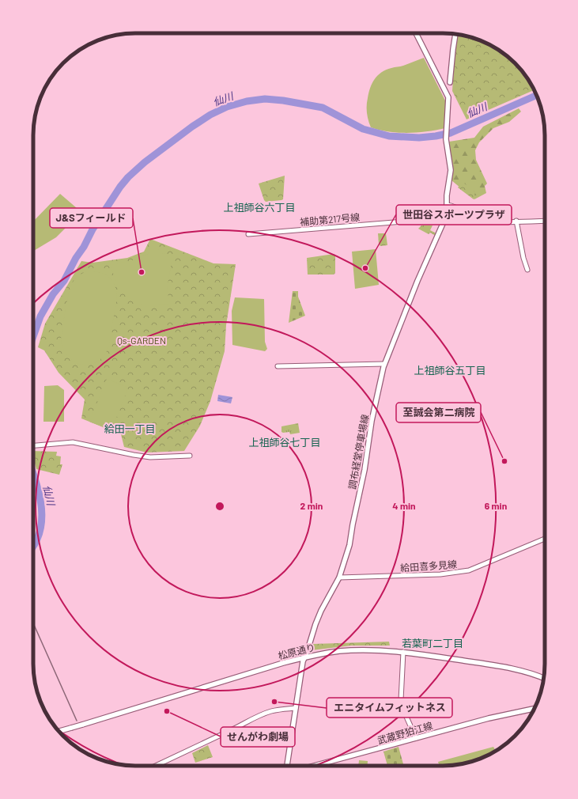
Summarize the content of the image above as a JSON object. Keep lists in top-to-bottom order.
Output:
{
  "streets": {
    "main road": ["調布経堂停車場線", "松原通り", "武蔵野狛江線"],
    "street": ["補助第217号線", "給田喜多見線"]
  },
  "crossings": [
    ["調布経堂停車場線", "給田喜多見線"],
    ["調布経堂停車場線", "松原通り"]
  ],
  "districts": [
    "上祖師谷六丁目",
    "上祖師谷五丁目",
    "給田一丁目",
    "上祖師谷七丁目",
    "若葉町二丁目"
  ],
  "water": ["仙川"],
  "parks": ["Qs-GARDEN"],
  "places": [
    "世田谷スポーツプラザ",
    "J&Sフィールド",
    "至誠会第二病院",
    "エニタイムフィットネス",
    "せんがわ劇場"
  ],
  "rings": ["2 min", "4 min", "6 min"]
}
